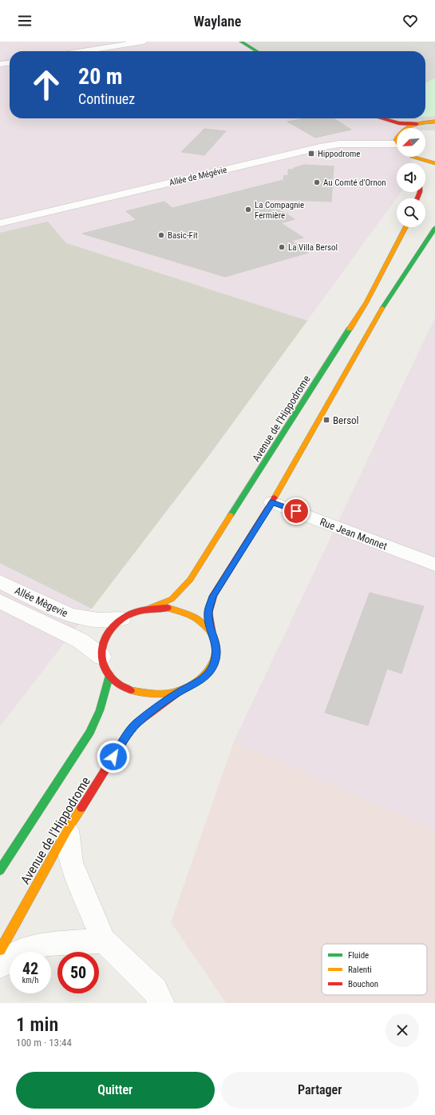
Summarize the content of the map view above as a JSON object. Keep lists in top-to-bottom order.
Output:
{
  "streets": {
    "main road": ["Avenue de l'Hippodrome"],
    "street": ["Allée de Mégévie", "Rue Jean Monnet", "Allée Mègevie"]
  },
  "crossings": [
    ["Avenue de l'Hippodrome", "Allée Mègevie"]
  ],
  "places": {
    "transit": ["Hippodrome", "Bersol"],
    "other": [
      "Au Comté d'Ornon",
      "La Compagnie Fermière",
      "Basic-Fit",
      "La Villa Bersol"
    ]
  },
  "legend": ["Fluide", "Ralenti", "Bouchon"],
  "north": "bottom left",
  "page": {
    "header": "Waylane",
    "turn": ["20 m", "Continuez"],
    "speed": "42 km/h",
    "limit": "50",
    "heading": ["1 min", "100 m · 13:44"],
    "buttons": ["Quitter", "Partager"]
  }
}
